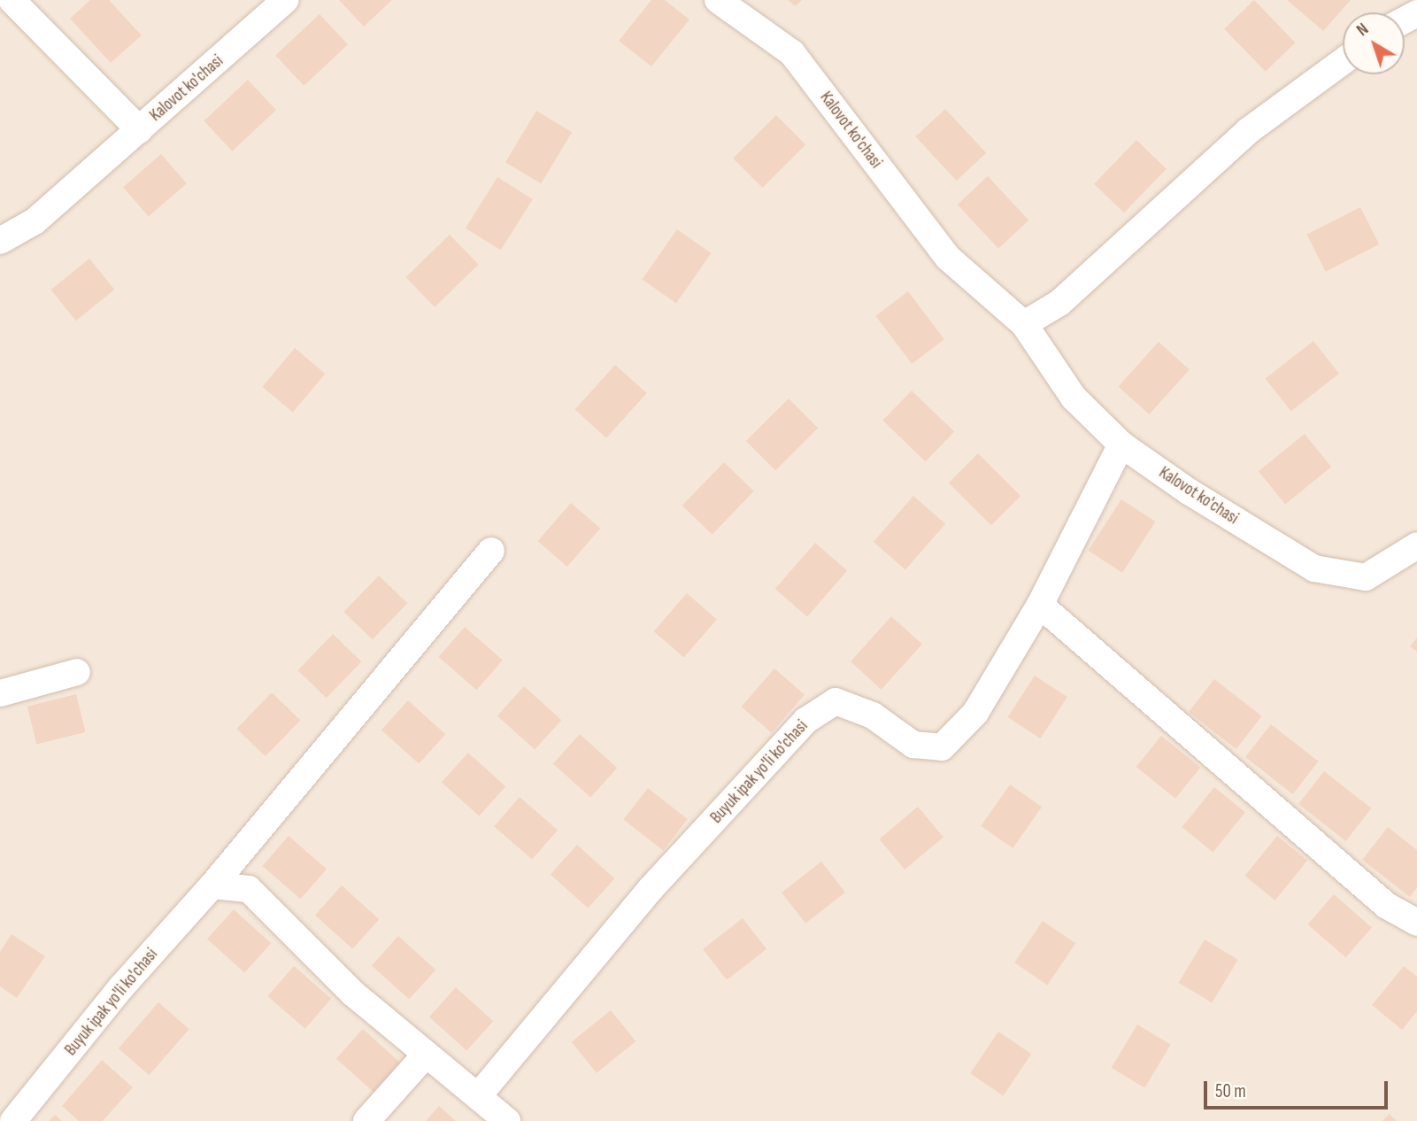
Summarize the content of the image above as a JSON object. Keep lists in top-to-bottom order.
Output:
{
  "streets": {
    "street": ["Kalovot ko'chasi", "Buyuk ipak yo'li ko'chasi"]
  },
  "crossings": [
    ["Kalovot ko'chasi", "Buyuk ipak yo'li ko'chasi"]
  ],
  "scale_bar": "50 m",
  "north": "top left"
}
